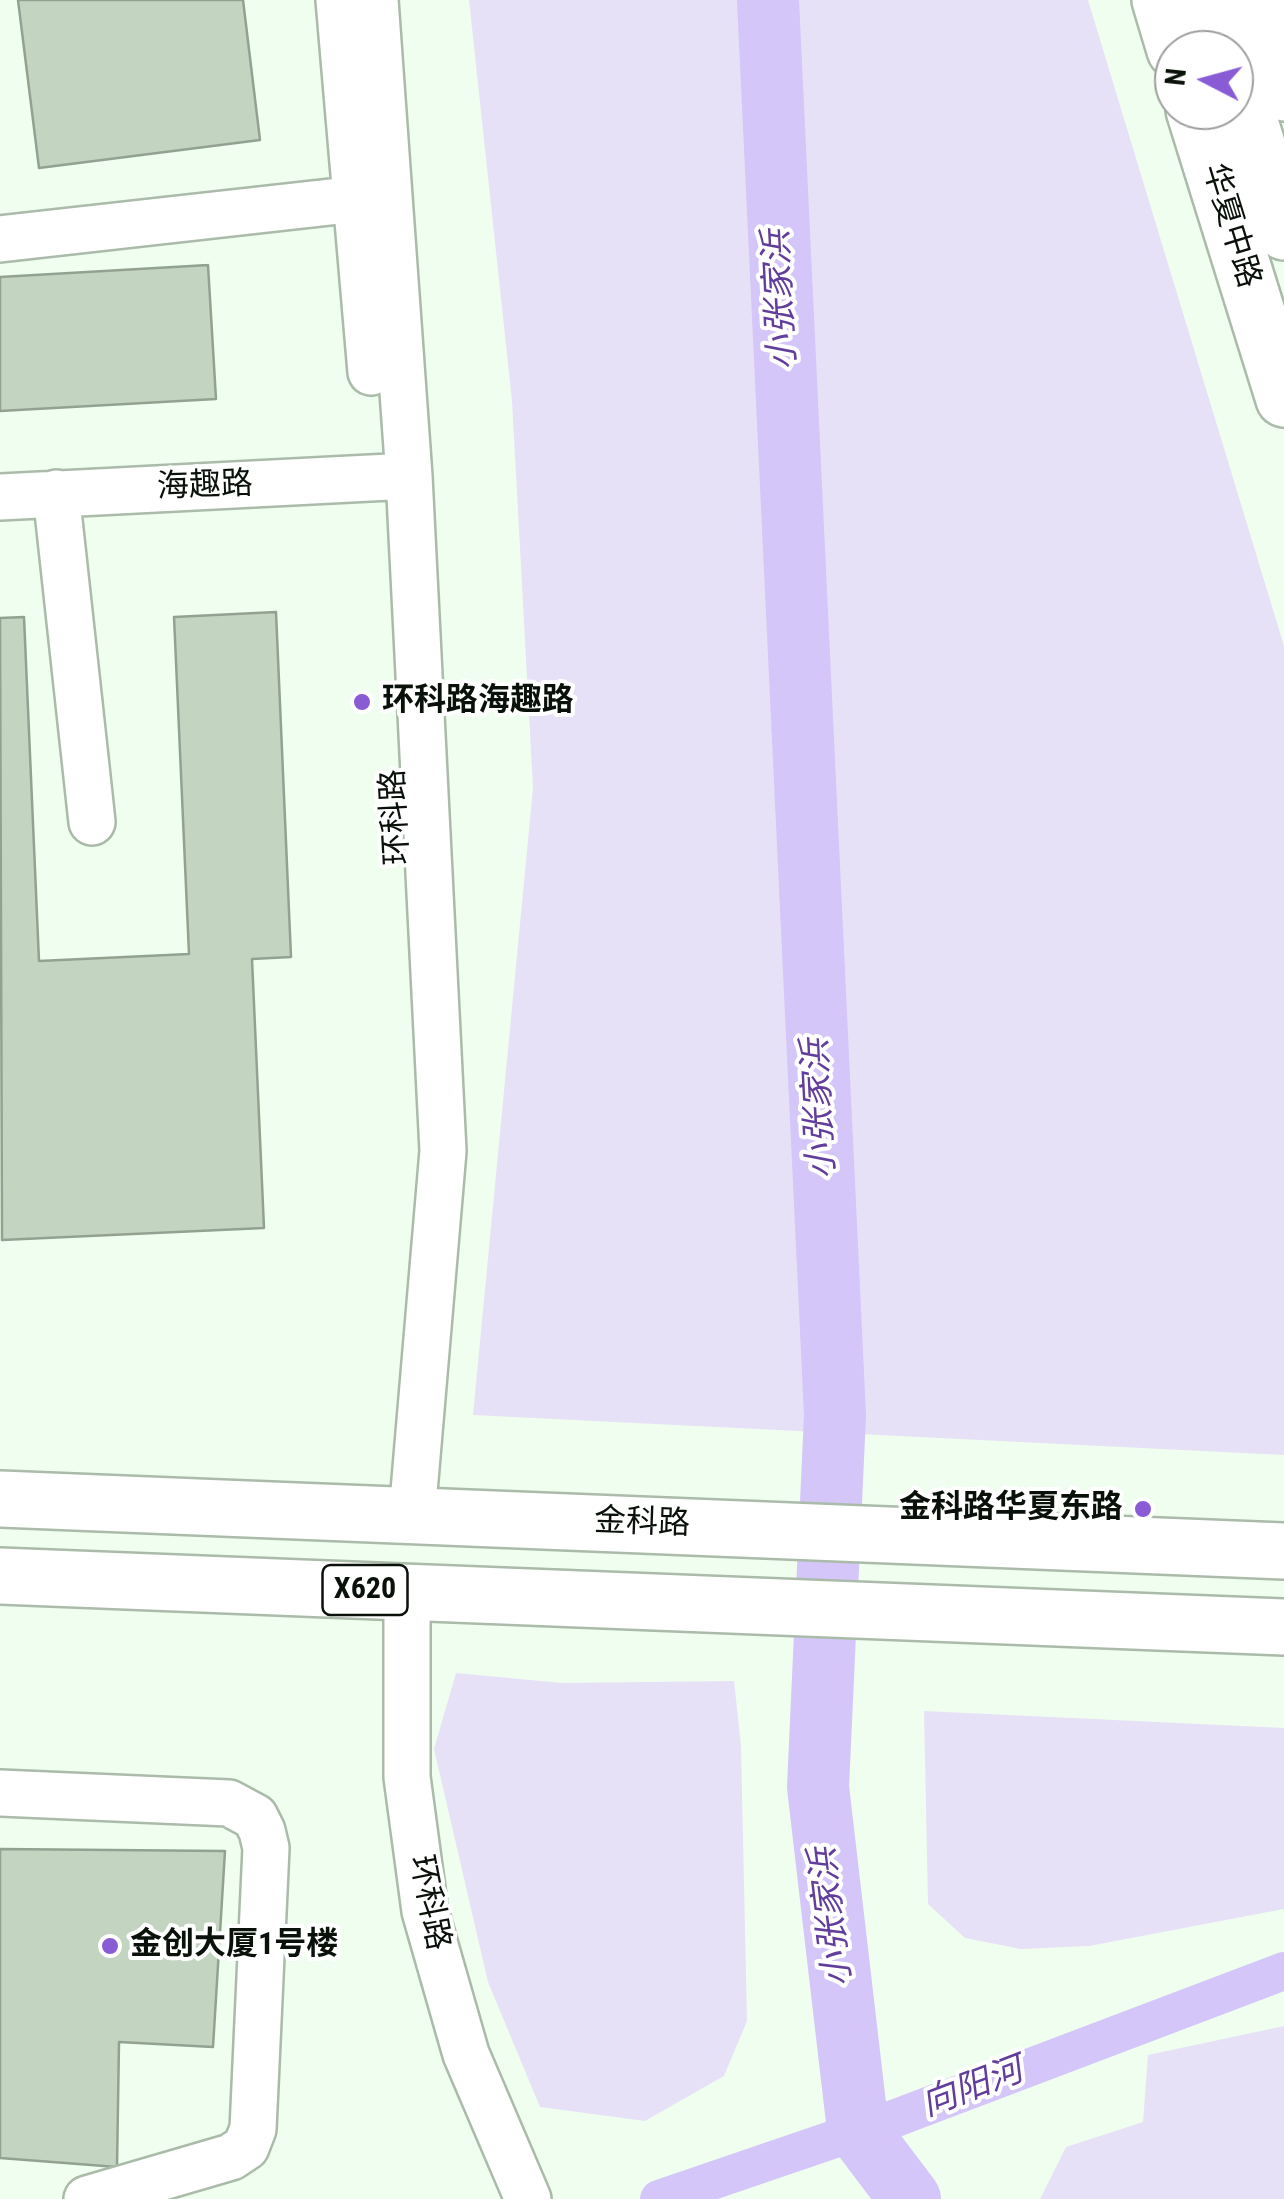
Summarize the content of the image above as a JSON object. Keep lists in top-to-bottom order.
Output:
{
  "streets": {
    "main road": ["华夏中路", "金科路", "X620"],
    "street": ["海趣路", "环科路"]
  },
  "crossings": [
    ["海趣路", "环科路"],
    ["环科路", "金科路"],
    ["环科路", "X620"]
  ],
  "water": ["小张家浜", "向阳河"],
  "places": ["环科路海趣路", "金科路华夏东路", "金创大厦1号楼"],
  "north": "left"
}
